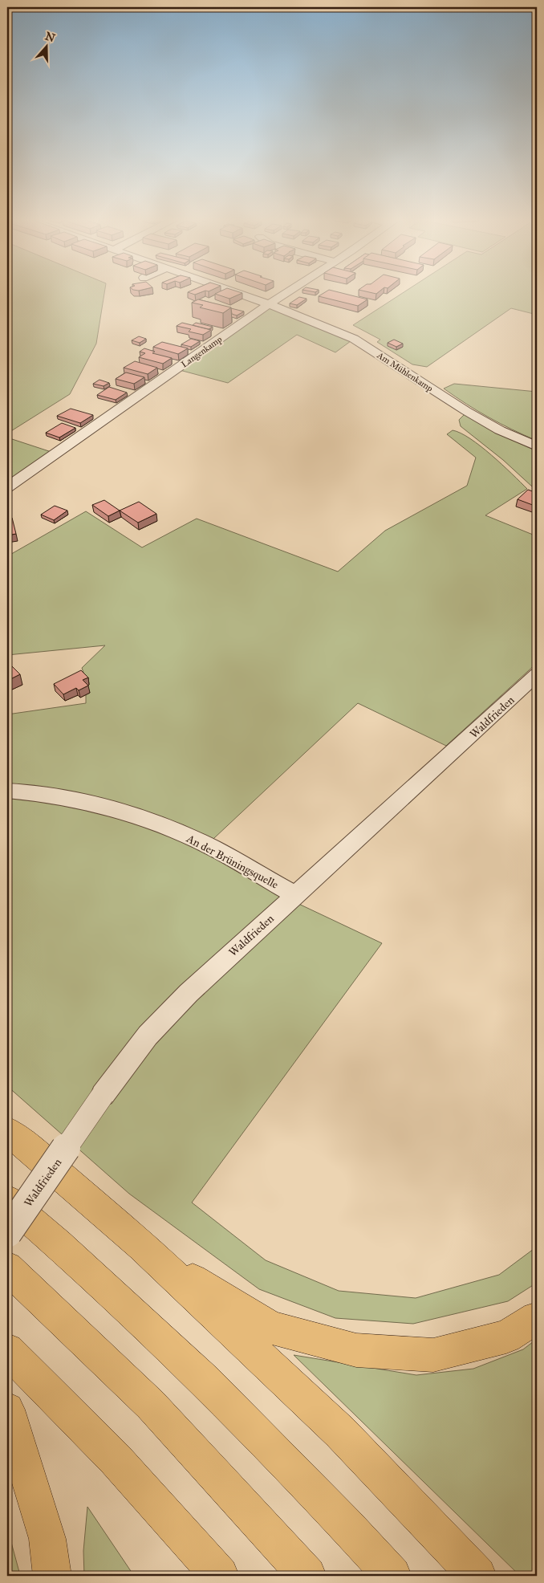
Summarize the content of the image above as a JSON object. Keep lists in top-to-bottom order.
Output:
{
  "streets": {
    "street": [
      "Langenkamp",
      "Am Mühlenkamp",
      "Waldfrieden",
      "An der Brüningsquelle"
    ]
  },
  "crossings": [
    ["Langenkamp", "Am Mühlenkamp"],
    ["Waldfrieden", "An der Brüningsquelle"]
  ],
  "north": "top"
}
